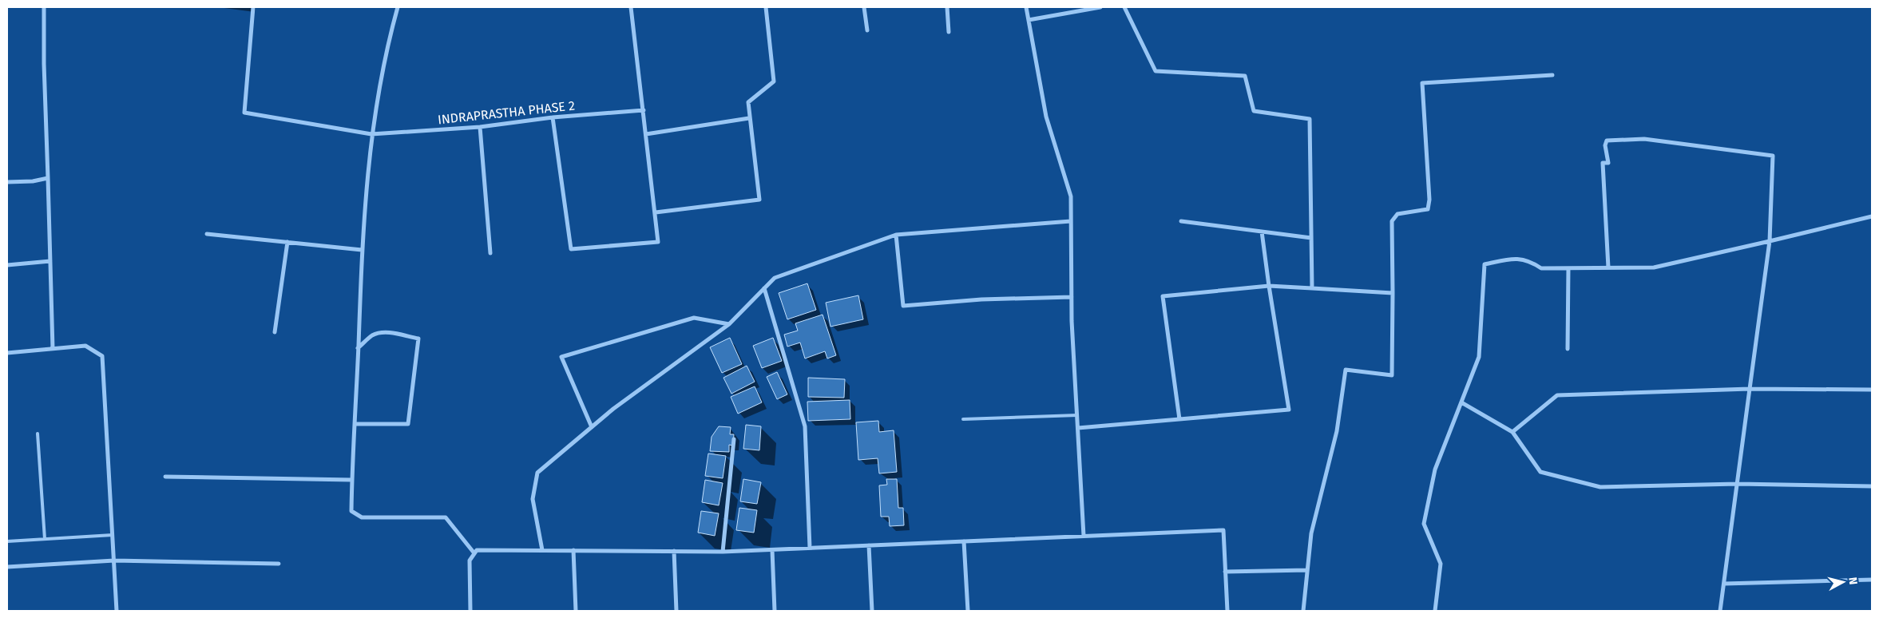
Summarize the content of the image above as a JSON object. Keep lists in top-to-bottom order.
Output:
{
  "streets": {
    "street": ["INDRAPRASTHA PHASE 2"]
  },
  "north": "right"
}
